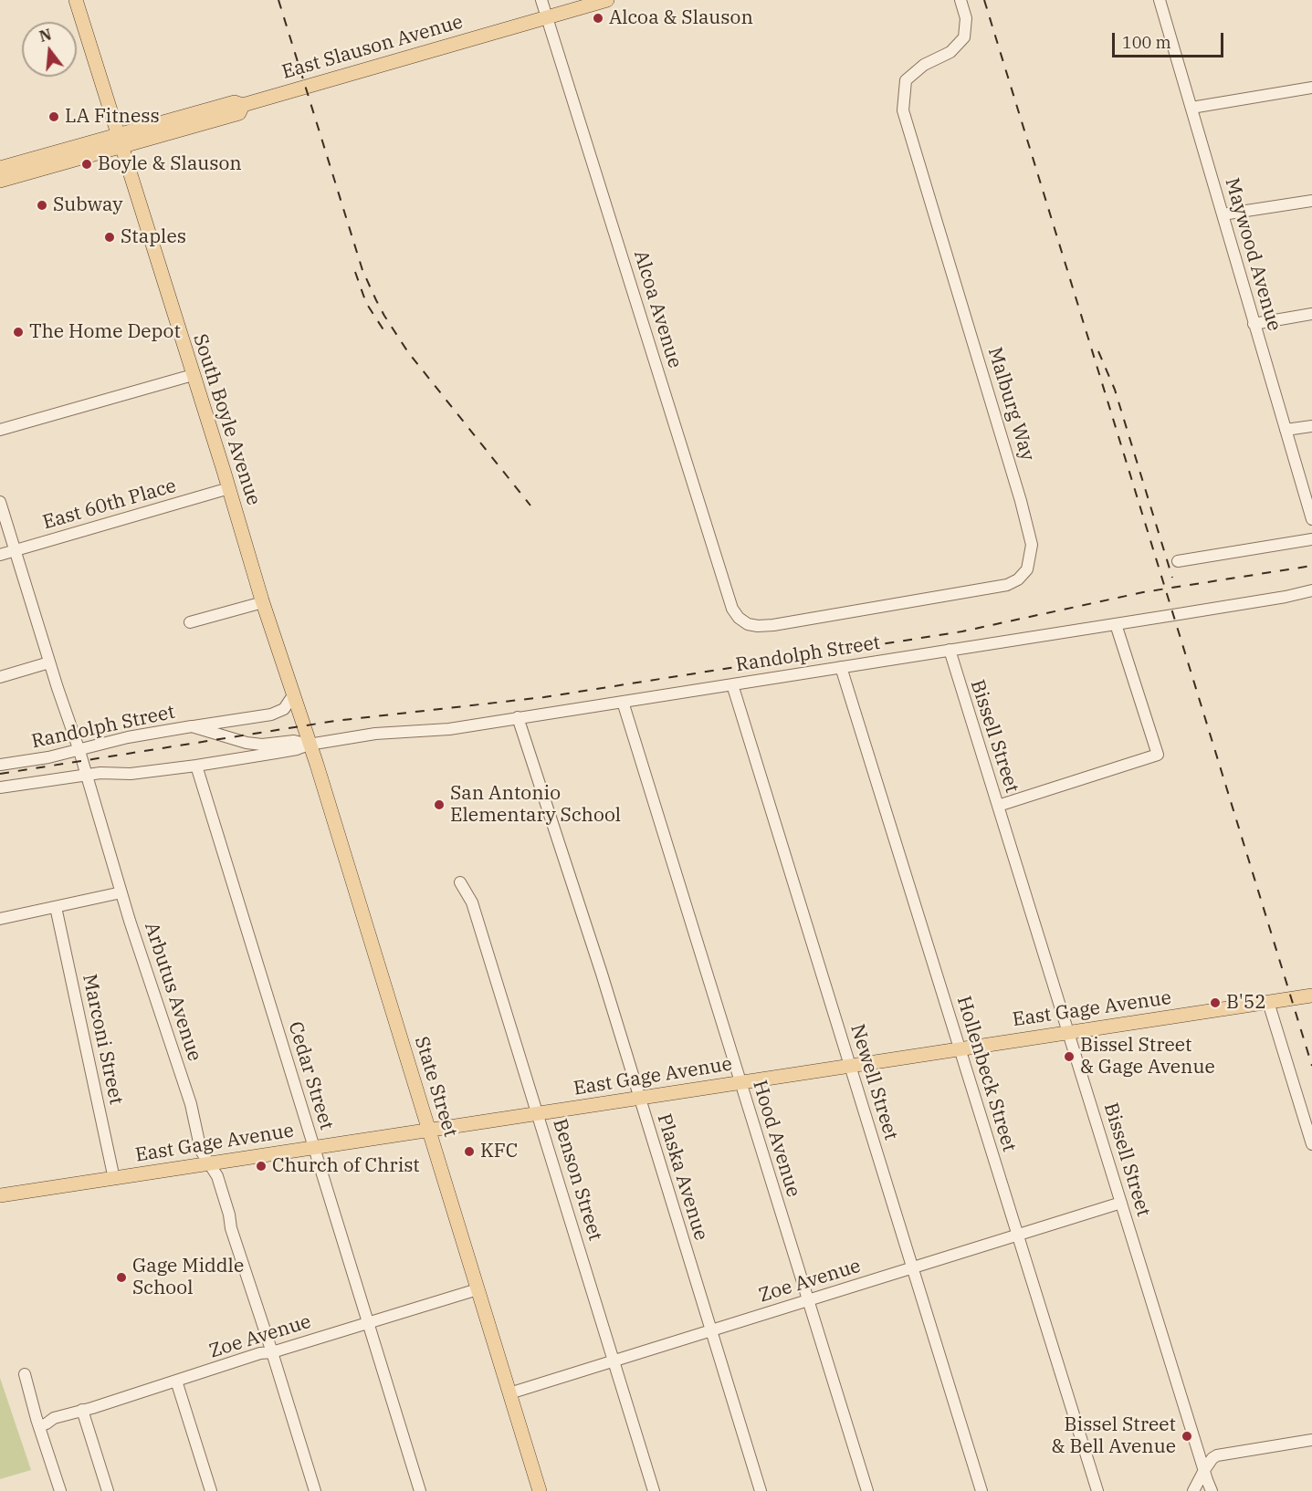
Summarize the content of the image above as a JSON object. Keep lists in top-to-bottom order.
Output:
{
  "streets": {
    "main road": [
      "East Slauson Avenue",
      "South Boyle Avenue",
      "East Gage Avenue",
      "State Street"
    ],
    "street": [
      "Maywood Avenue",
      "Alcoa Avenue",
      "Malburg Way",
      "East 60th Place",
      "Randolph Street",
      "Bissell Street",
      "Arbutus Avenue",
      "Marconi Street",
      "Hollenbeck Street",
      "Cedar Street",
      "Newell Street",
      "Hood Avenue",
      "Plaska Avenue",
      "Benson Street",
      "Zoe Avenue"
    ]
  },
  "crossings": [
    ["East Slauson Avenue", "Alcoa Avenue"],
    ["East Slauson Avenue", "South Boyle Avenue"],
    ["Alcoa Avenue", "Malburg Way"],
    ["South Boyle Avenue", "East 60th Place"],
    ["South Boyle Avenue", "State Street"],
    ["East 60th Place", "Arbutus Avenue"],
    ["Randolph Street", "Bissell Street"],
    ["Randolph Street", "Arbutus Avenue"],
    ["Randolph Street", "Hollenbeck Street"],
    ["Randolph Street", "Cedar Street"],
    ["Randolph Street", "Newell Street"],
    ["Randolph Street", "State Street"],
    ["Randolph Street", "Hood Avenue"],
    ["Randolph Street", "Plaska Avenue"],
    ["Bissell Street", "East Gage Avenue"],
    ["Bissell Street", "Zoe Avenue"],
    ["Arbutus Avenue", "East Gage Avenue"],
    ["Arbutus Avenue", "Zoe Avenue"],
    ["East Gage Avenue", "Marconi Street"],
    ["East Gage Avenue", "Hollenbeck Street"],
    ["East Gage Avenue", "Cedar Street"],
    ["East Gage Avenue", "Newell Street"],
    ["East Gage Avenue", "State Street"],
    ["East Gage Avenue", "Hood Avenue"],
    ["East Gage Avenue", "Plaska Avenue"],
    ["East Gage Avenue", "Benson Street"],
    ["Hollenbeck Street", "Zoe Avenue"],
    ["Cedar Street", "Zoe Avenue"],
    ["Newell Street", "Zoe Avenue"],
    ["State Street", "Zoe Avenue"],
    ["Hood Avenue", "Zoe Avenue"],
    ["Plaska Avenue", "Zoe Avenue"],
    ["Benson Street", "Zoe Avenue"]
  ],
  "places": [
    "Alcoa & Slauson",
    "LA Fitness",
    "Boyle & Slauson",
    "Subway",
    "Staples",
    "The Home Depot",
    "San Antonio Elementary School",
    "B'52",
    "Bissel Street & Gage Avenue",
    "KFC",
    "Church of Christ",
    "Gage Middle School",
    "Bissel Street & Bell Avenue"
  ],
  "scale_bar": "100 m",
  "north": "top"
}
